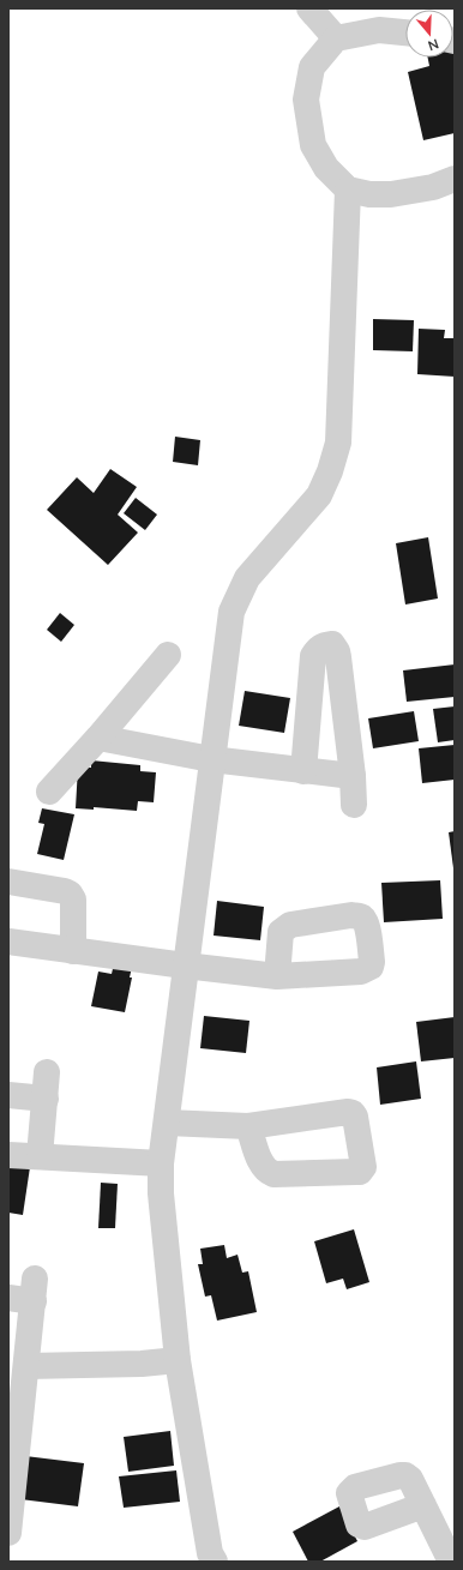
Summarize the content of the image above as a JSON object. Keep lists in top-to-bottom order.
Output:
{
  "north": "bottom"
}
